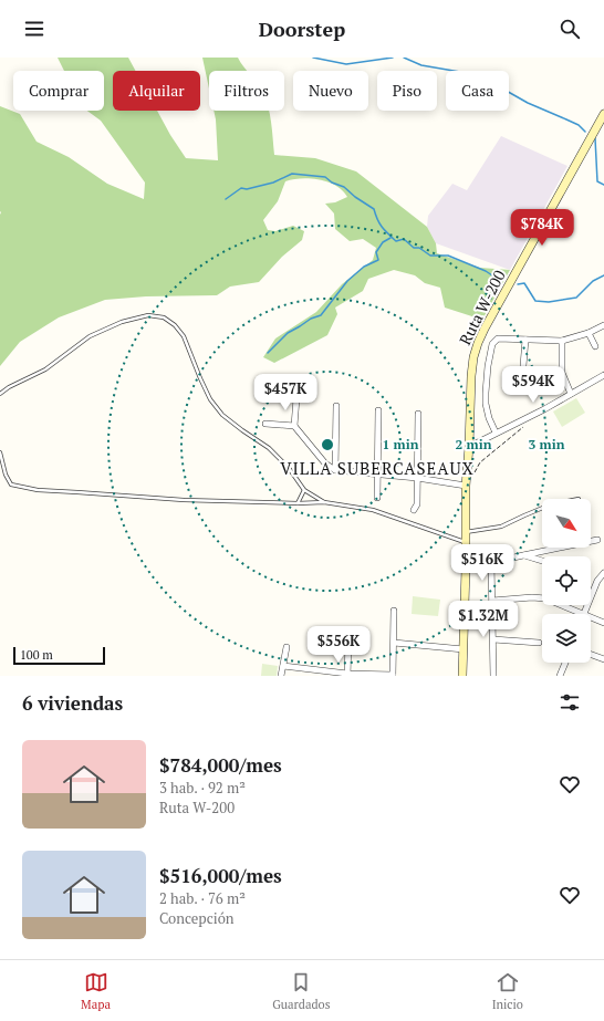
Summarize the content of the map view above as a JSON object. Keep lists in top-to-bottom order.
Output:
{
  "streets": {
    "street": ["Ruta W-200"]
  },
  "districts": ["VILLA SUBERCASEAUX"],
  "scale_bar": "100 m",
  "north": "bottom right",
  "page": {
    "header": "Doorstep",
    "chip": [
      "Comprar",
      "Alquilar",
      "Filtros",
      "Nuevo",
      "Piso",
      "Casa"
    ],
    "price": [
      "$784K",
      "$594K",
      "$457K",
      "$516K",
      "$1.32M",
      "$556K"
    ],
    "scale": "100 m",
    "heading": "6 viviendas",
    "list": [
      {
        "name": "$784,000/mes",
        "note": "3 hab. · 92 m² · Ruta W-200"
      },
      {
        "name": "$516,000/mes",
        "note": "2 hab. · 76 m² · Concepción"
      }
    ],
    "tabs": ["Mapa", "Guardados", "Inicio"]
  },
  "rings": ["1 min", "2 min", "3 min"]
}
